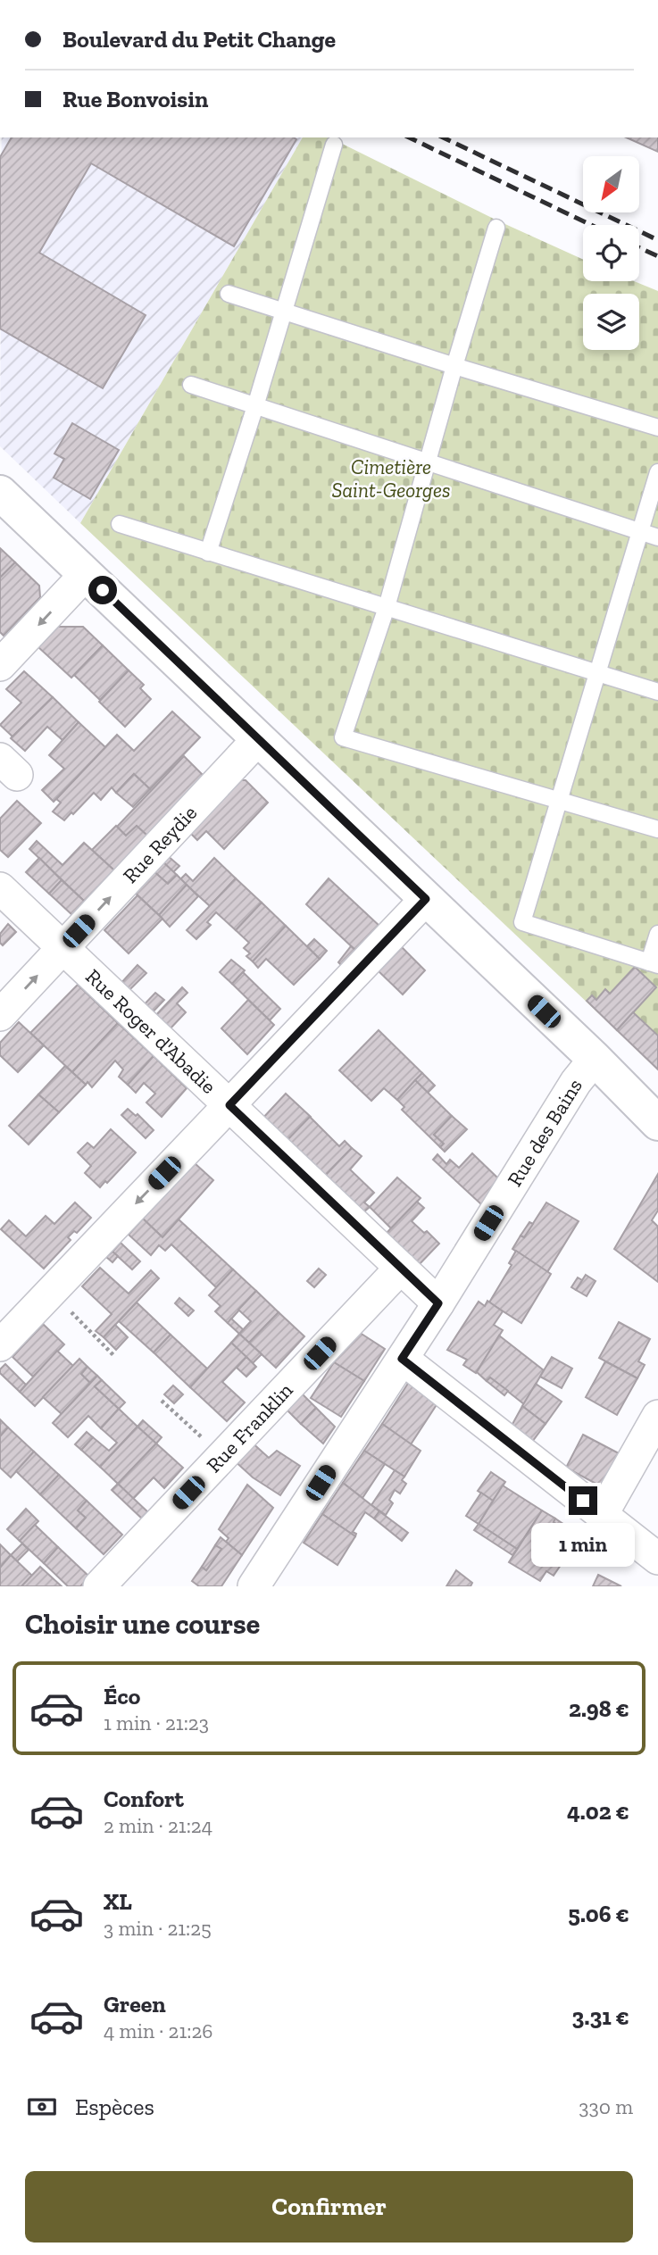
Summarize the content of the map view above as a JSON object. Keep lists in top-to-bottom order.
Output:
{
  "streets": {
    "street": [
      "Rue Reydie",
      "Rue Roger d'Abadie",
      "Rue des Bains",
      "Rue Franklin"
    ]
  },
  "crossings": [
    ["Rue Reydie", "Rue Roger d'Abadie"],
    ["Rue Roger d'Abadie", "Rue des Bains"],
    ["Rue Roger d'Abadie", "Rue Franklin"]
  ],
  "parks": ["Cimetière Saint-Georges"],
  "north": "bottom left",
  "page": {
    "banner": ["Boulevard du Petit Change", "Rue Bonvoisin"],
    "bubble": "1 min",
    "heading": "Choisir une course",
    "list": [
      {
        "name": "Éco",
        "note": "1 min · 21:23",
        "value": "2.98 €"
      },
      {
        "name": "Confort",
        "note": "2 min · 21:24",
        "value": "4.02 €"
      },
      {
        "name": "XL",
        "note": "3 min · 21:25",
        "value": "5.06 €"
      },
      {
        "name": "Green",
        "note": "4 min · 21:26",
        "value": "3.31 €"
      }
    ],
    "pay": ["Espèces", "330 m"],
    "buttons": "Confirmer"
  }
}
